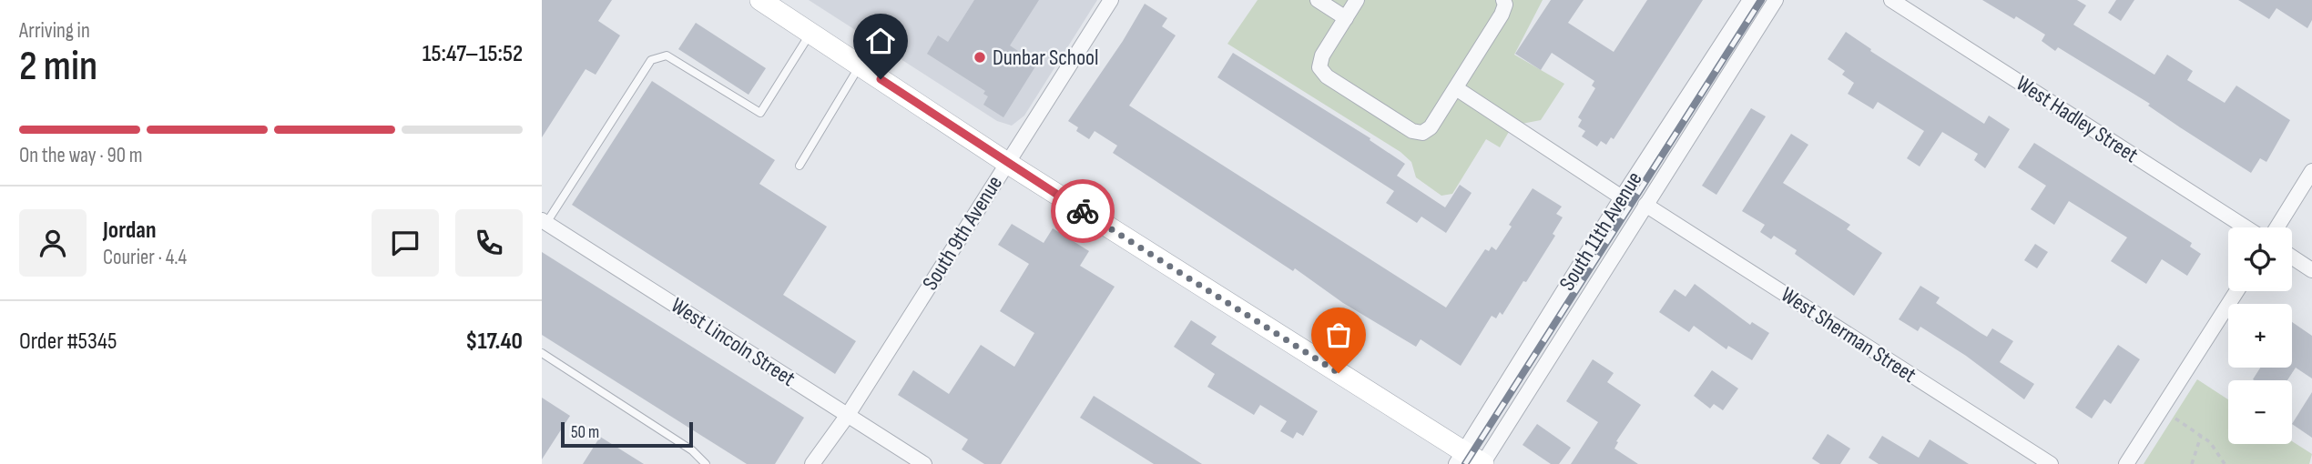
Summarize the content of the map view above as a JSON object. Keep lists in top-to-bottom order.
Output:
{
  "streets": {
    "street": [
      "West Hadley Street",
      "South 11th Avenue",
      "South 9th Avenue",
      "West Sherman Street",
      "West Lincoln Street"
    ]
  },
  "crossings": [
    ["South 11th Avenue", "West Sherman Street"],
    ["South 9th Avenue", "West Lincoln Street"]
  ],
  "places": ["Dunbar School"],
  "scale_bar": "50 m",
  "page": {
    "heading": ["2 min", "Arriving in", "15:47–15:52"],
    "panel": [
      "Jordan",
      "Courier · 4.4",
      "Order #5345",
      "$17.40"
    ],
    "bar": "On the way · 90 m",
    "map_buttons": ["+", "−"],
    "scale": "50 m"
  }
}
